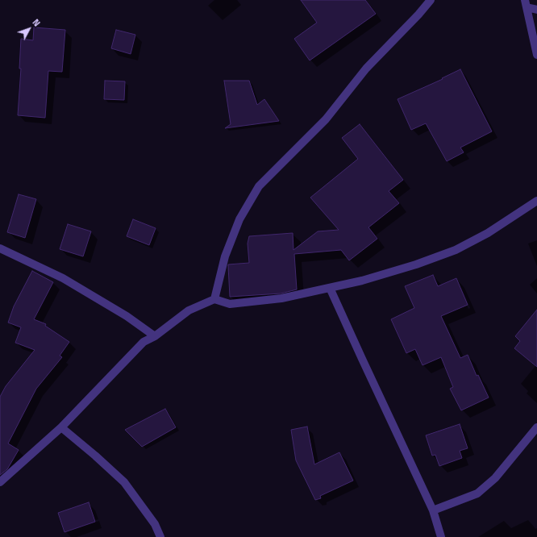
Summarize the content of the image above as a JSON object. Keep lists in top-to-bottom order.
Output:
{
  "north": "top right"
}
